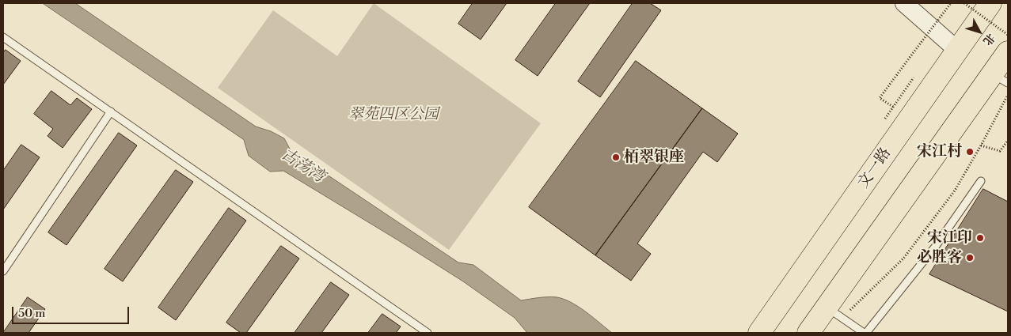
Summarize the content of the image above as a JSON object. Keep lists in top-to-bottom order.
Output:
{
  "streets": {
    "main road": ["文一路"]
  },
  "water": ["古荡湾"],
  "parks": ["翠苑四区公园"],
  "places": [
    "宋江村",
    "栢翠银座",
    "宋江印",
    "必胜客"
  ],
  "scale_bar": "50 m",
  "north": "bottom right"
}
